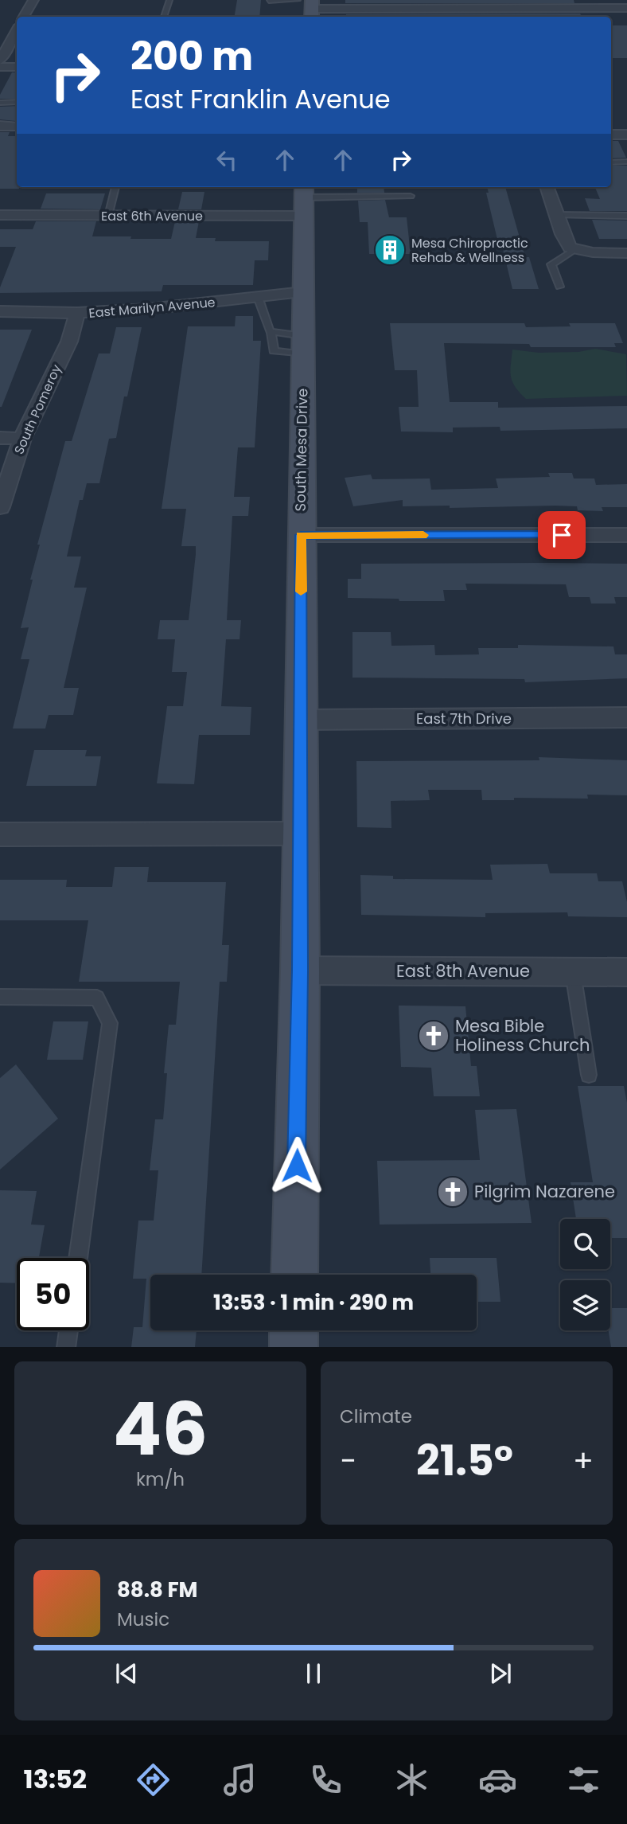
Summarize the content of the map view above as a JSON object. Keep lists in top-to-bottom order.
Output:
{
  "streets": {
    "main road": ["South Mesa Drive"],
    "street": [
      "East 6th Avenue",
      "East Marilyn Avenue",
      "South Pomeroy",
      "East 7th Drive",
      "East 8th Avenue"
    ]
  },
  "crossings": [
    ["East 6th Avenue", "South Mesa Drive"],
    ["East Marilyn Avenue", "South Pomeroy"],
    ["East Marilyn Avenue", "South Mesa Drive"],
    ["South Mesa Drive", "East 7th Drive"],
    ["South Mesa Drive", "East 8th Avenue"]
  ],
  "places": {
    "building": ["Mesa Chiropractic Rehab & Wellness"],
    "church": ["Mesa Bible Holiness Church", "Pilgrim Nazarene"]
  },
  "page": {
    "turn": ["200 m", "East Franklin Avenue"],
    "limit": "50",
    "trip": "13:53 · 1 min · 290 m",
    "tile": [
      ["46", "km/h"],
      "Climate"
    ],
    "heat": ["−", "21.5°", "+"],
    "song": ["88.8 FM", "Music"],
    "tabs": "13:52"
  }
}
